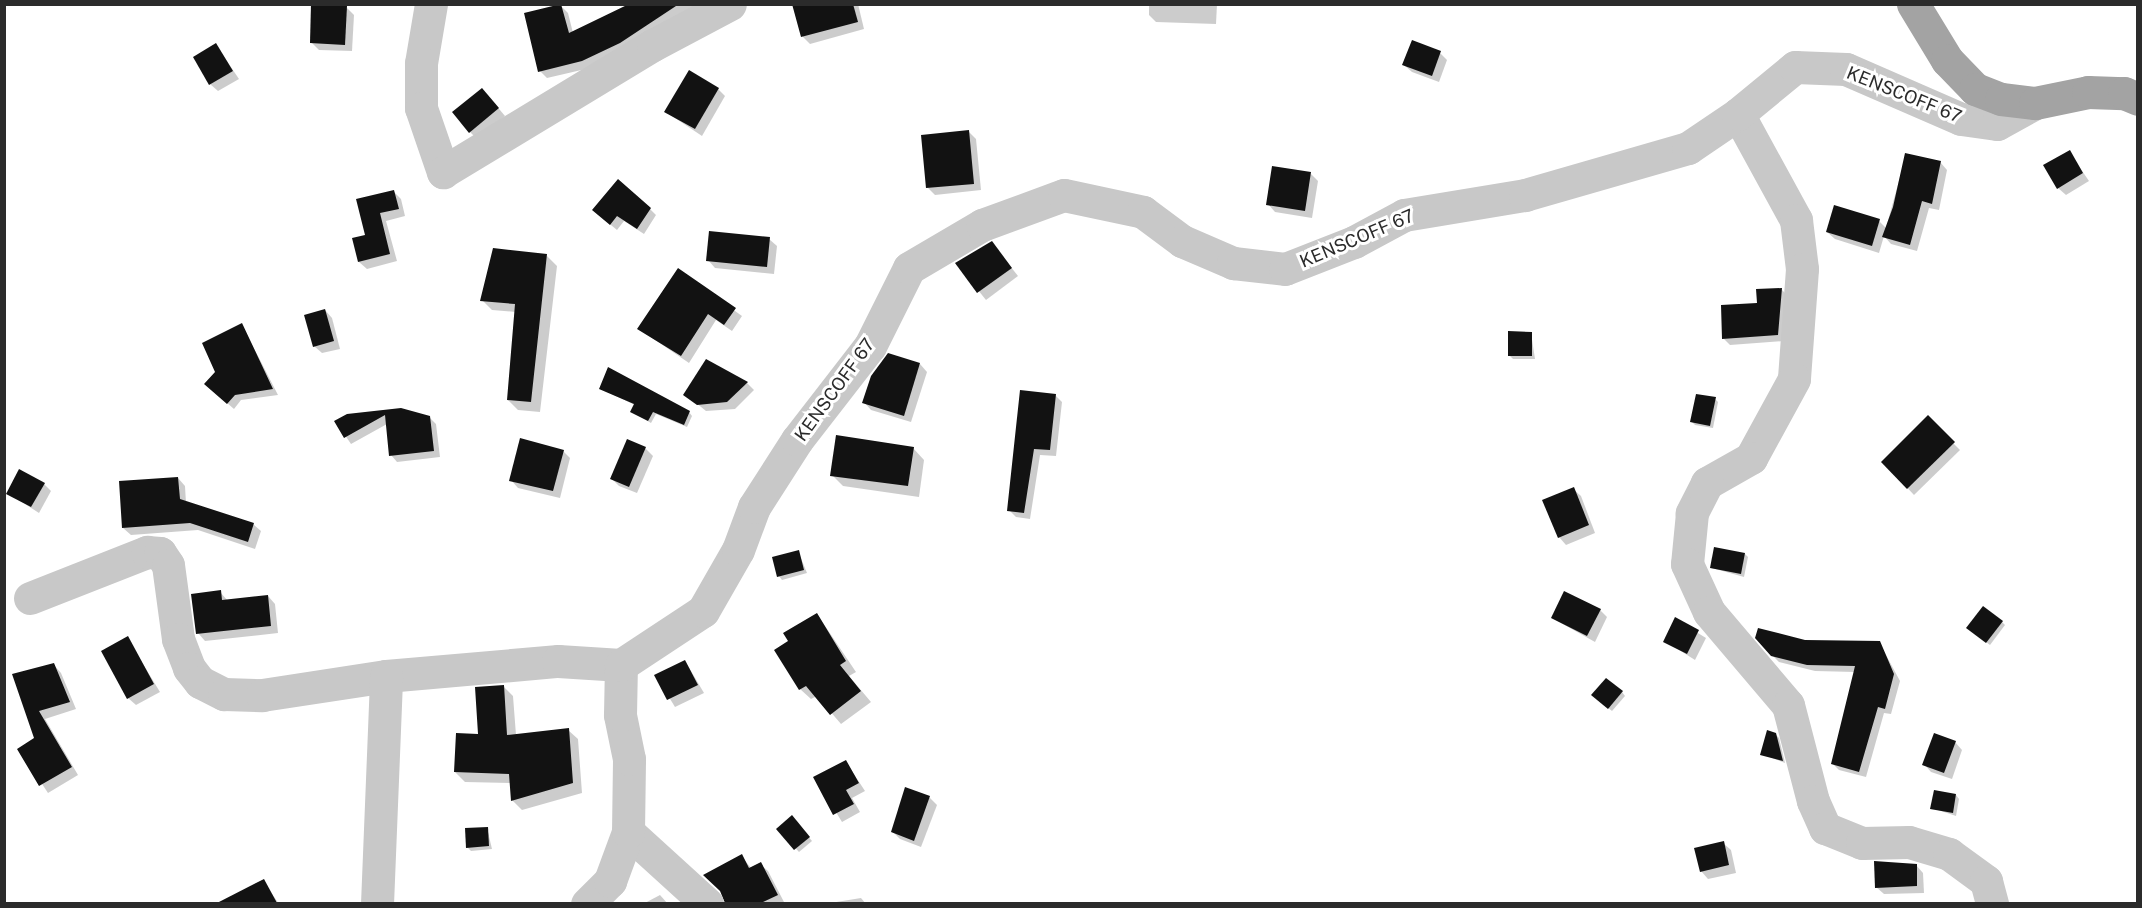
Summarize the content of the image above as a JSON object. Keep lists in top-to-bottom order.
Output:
{
  "streets": {
    "street": ["KENSCOFF 67"]
  }
}
